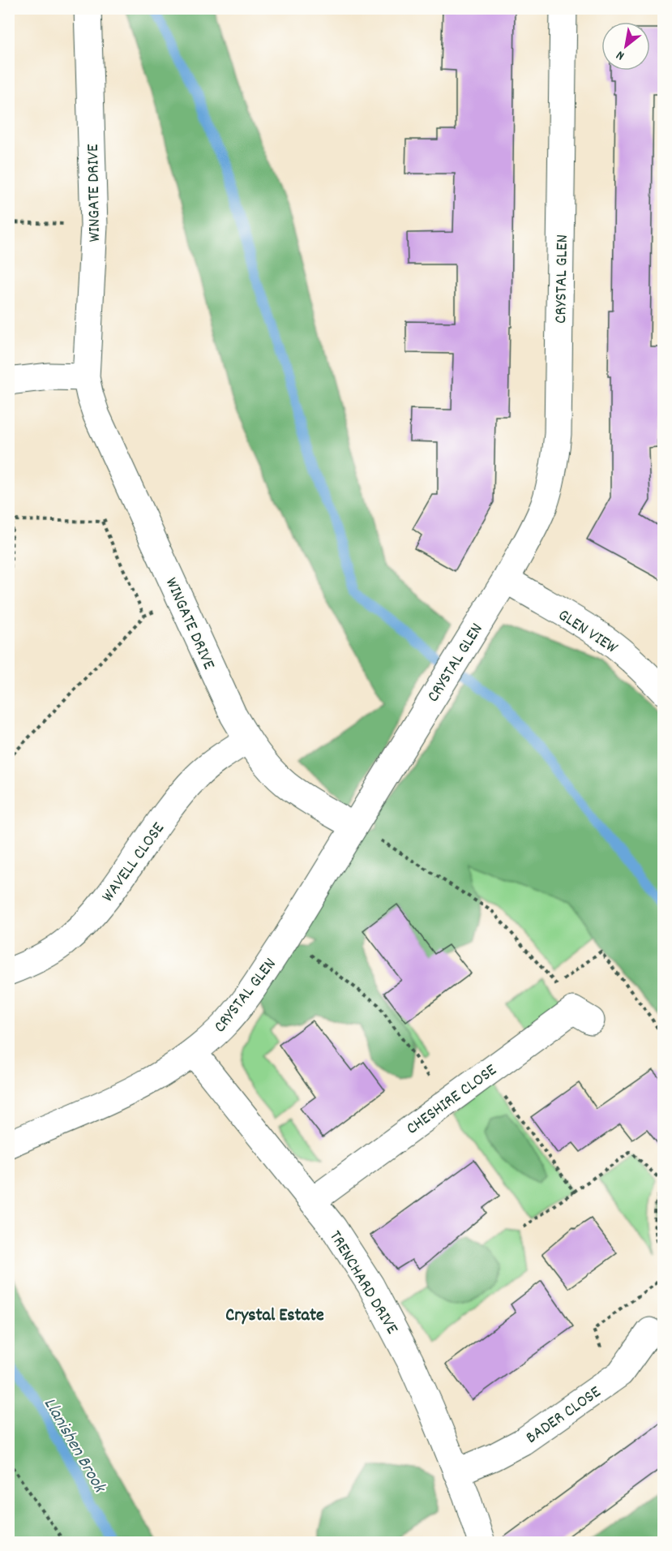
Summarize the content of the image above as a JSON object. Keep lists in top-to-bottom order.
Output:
{
  "streets": {
    "street": [
      "WINGATE DRIVE",
      "CRYSTAL GLEN",
      "GLEN VIEW",
      "WAVELL CLOSE",
      "CHESHIRE CLOSE",
      "TRENCHARD DRIVE",
      "BADER CLOSE"
    ]
  },
  "crossings": [
    ["WINGATE DRIVE", "CRYSTAL GLEN"],
    ["WINGATE DRIVE", "WAVELL CLOSE"],
    ["CRYSTAL GLEN", "GLEN VIEW"],
    ["CRYSTAL GLEN", "TRENCHARD DRIVE"],
    ["CHESHIRE CLOSE", "TRENCHARD DRIVE"],
    ["TRENCHARD DRIVE", "BADER CLOSE"]
  ],
  "districts": ["Crystal Estate"],
  "water": ["Llanishen Brook"],
  "north": "bottom left"
}
